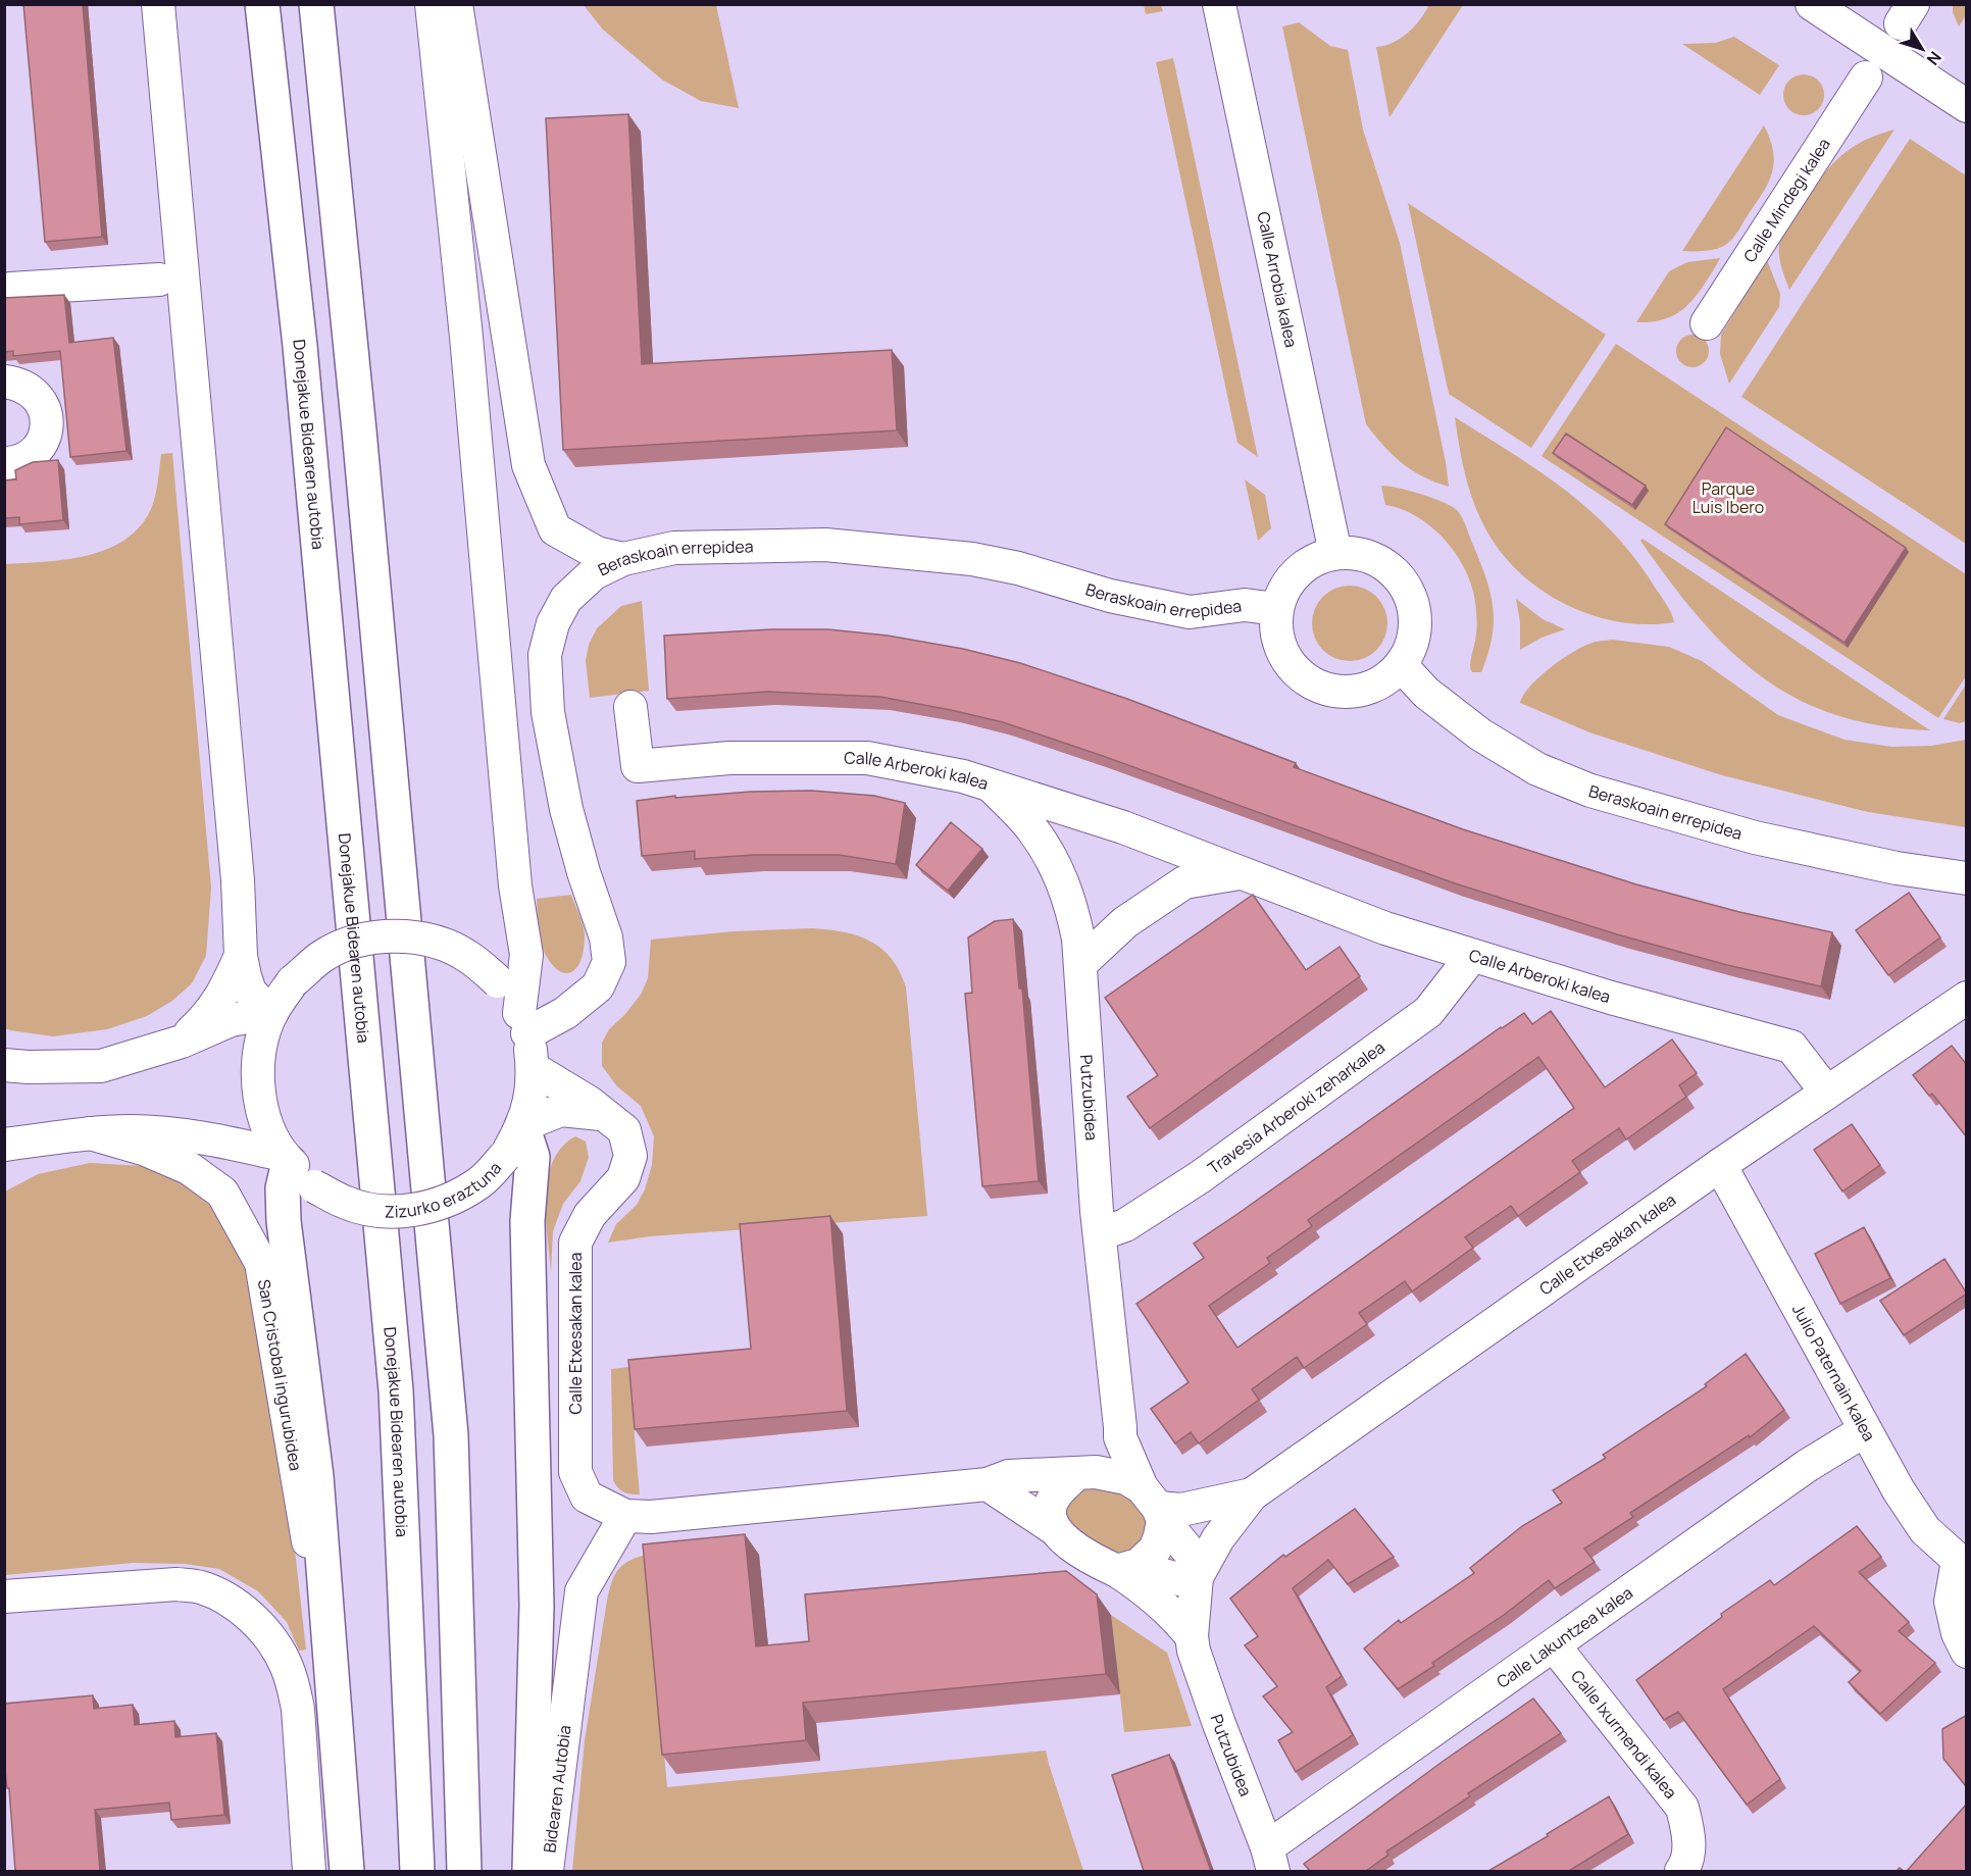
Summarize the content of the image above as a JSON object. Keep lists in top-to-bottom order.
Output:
{
  "streets": {
    "highway": ["Donejakue Bidearen autobia"],
    "street": [
      "Calle Mindegi kalea",
      "Calle Arrobia kalea",
      "Beraskoain errepidea",
      "Calle Arberoki kalea",
      "Putzubidea",
      "Travesía Arberoki zeharkalea",
      "Zizurko eraztuna",
      "Calle Etxesakan kalea",
      "Julio Paternain kalea",
      "San Cristobal ingurubidea",
      "Calle Lakuntzea kalea",
      "Calle Ixurmendi kalea",
      "Bidearen Autobia"
    ]
  },
  "crossings": [
    ["Calle Arrobia kalea", "Beraskoain errepidea"],
    ["Beraskoain errepidea", "Zizurko eraztuna"],
    ["Calle Arberoki kalea", "Putzubidea"],
    ["Calle Arberoki kalea", "Travesía Arberoki zeharkalea"],
    ["Calle Arberoki kalea", "Calle Etxesakan kalea"],
    ["Putzubidea", "Travesía Arberoki zeharkalea"],
    ["Putzubidea", "Calle Etxesakan kalea"],
    ["Putzubidea", "Calle Lakuntzea kalea"],
    ["Zizurko eraztuna", "Calle Etxesakan kalea"],
    ["Zizurko eraztuna", "San Cristobal ingurubidea"],
    ["Calle Etxesakan kalea", "Julio Paternain kalea"],
    ["Calle Etxesakan kalea", "Bidearen Autobia"],
    ["Julio Paternain kalea", "Calle Lakuntzea kalea"],
    ["Calle Lakuntzea kalea", "Calle Ixurmendi kalea"]
  ],
  "parks": ["Parque Luis Ibero"],
  "north": "bottom right"
}
